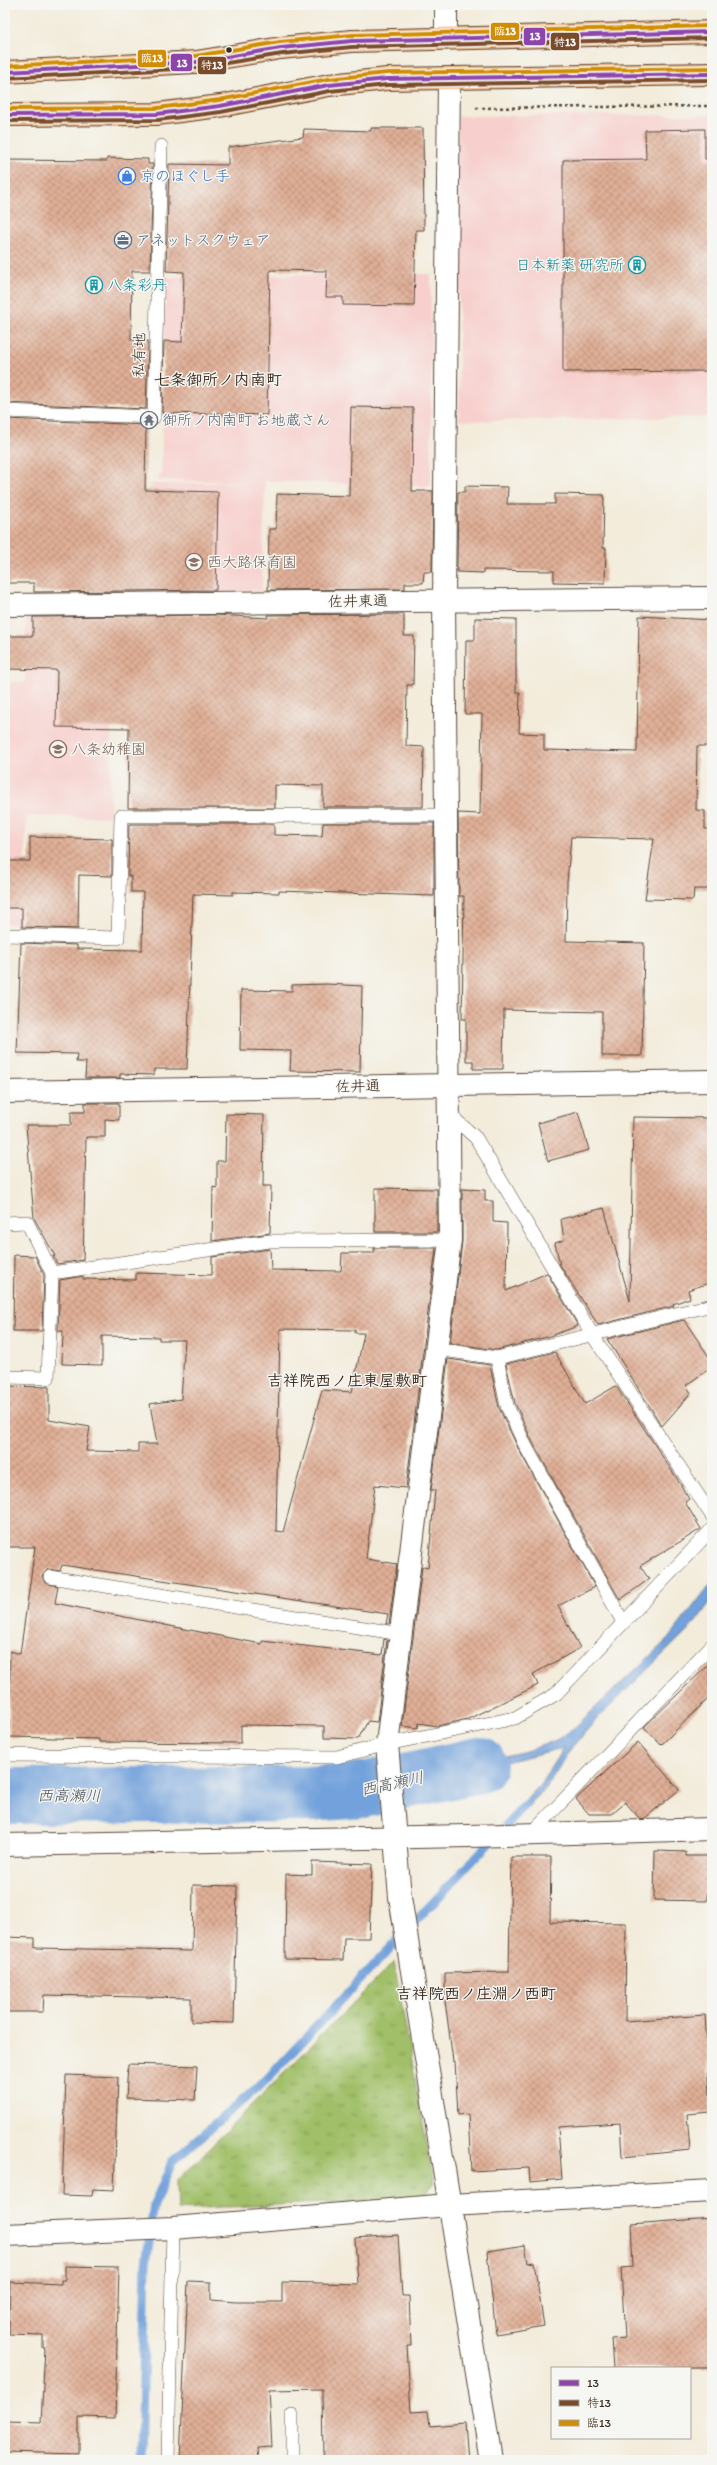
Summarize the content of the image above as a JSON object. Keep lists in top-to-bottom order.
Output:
{
  "streets": {
    "street": ["佐井東通", "佐井通"],
    "lane": ["私有地"]
  },
  "districts": ["七条御所ノ内南町", "吉祥院西ノ庄東屋敷町", "吉祥院西ノ庄淵ノ西町"],
  "water": ["西高瀬川"],
  "places": {
    "shop": ["京のほぐし手"],
    "office": ["アネットスクウェア"],
    "building": ["日本新薬 研究所", "八条彩丹"],
    "temple": ["御所ノ内南町 お地蔵さん"],
    "school or university": ["西大路保育園", "八条幼稚園"]
  },
  "lines": ["transit line 臨13", "transit line 13", "transit line 特13"],
  "legend": ["13", "特13", "臨13"]
}
